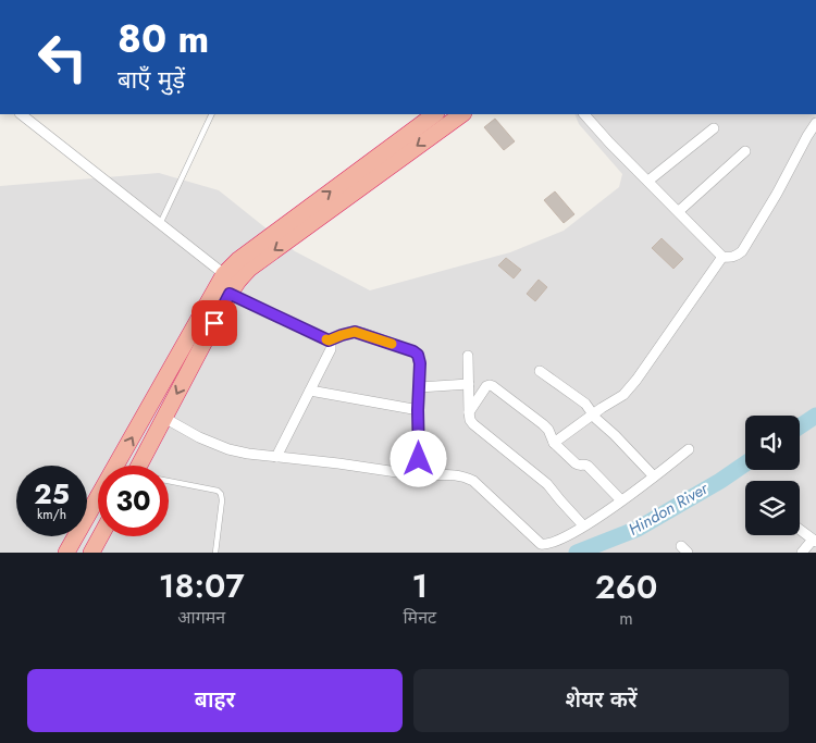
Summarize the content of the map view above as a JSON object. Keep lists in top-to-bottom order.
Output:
{
  "water": ["Hindon River"],
  "page": {
    "turn": ["80 m", "बाएँ मुड़ें"],
    "speed": "25 km/h",
    "limit": "30",
    "eta": [
      "18:07",
      "आगमन",
      "1",
      "मिनट",
      "260",
      "m"
    ],
    "buttons": ["बाहर", "शेयर करें"]
  }
}
